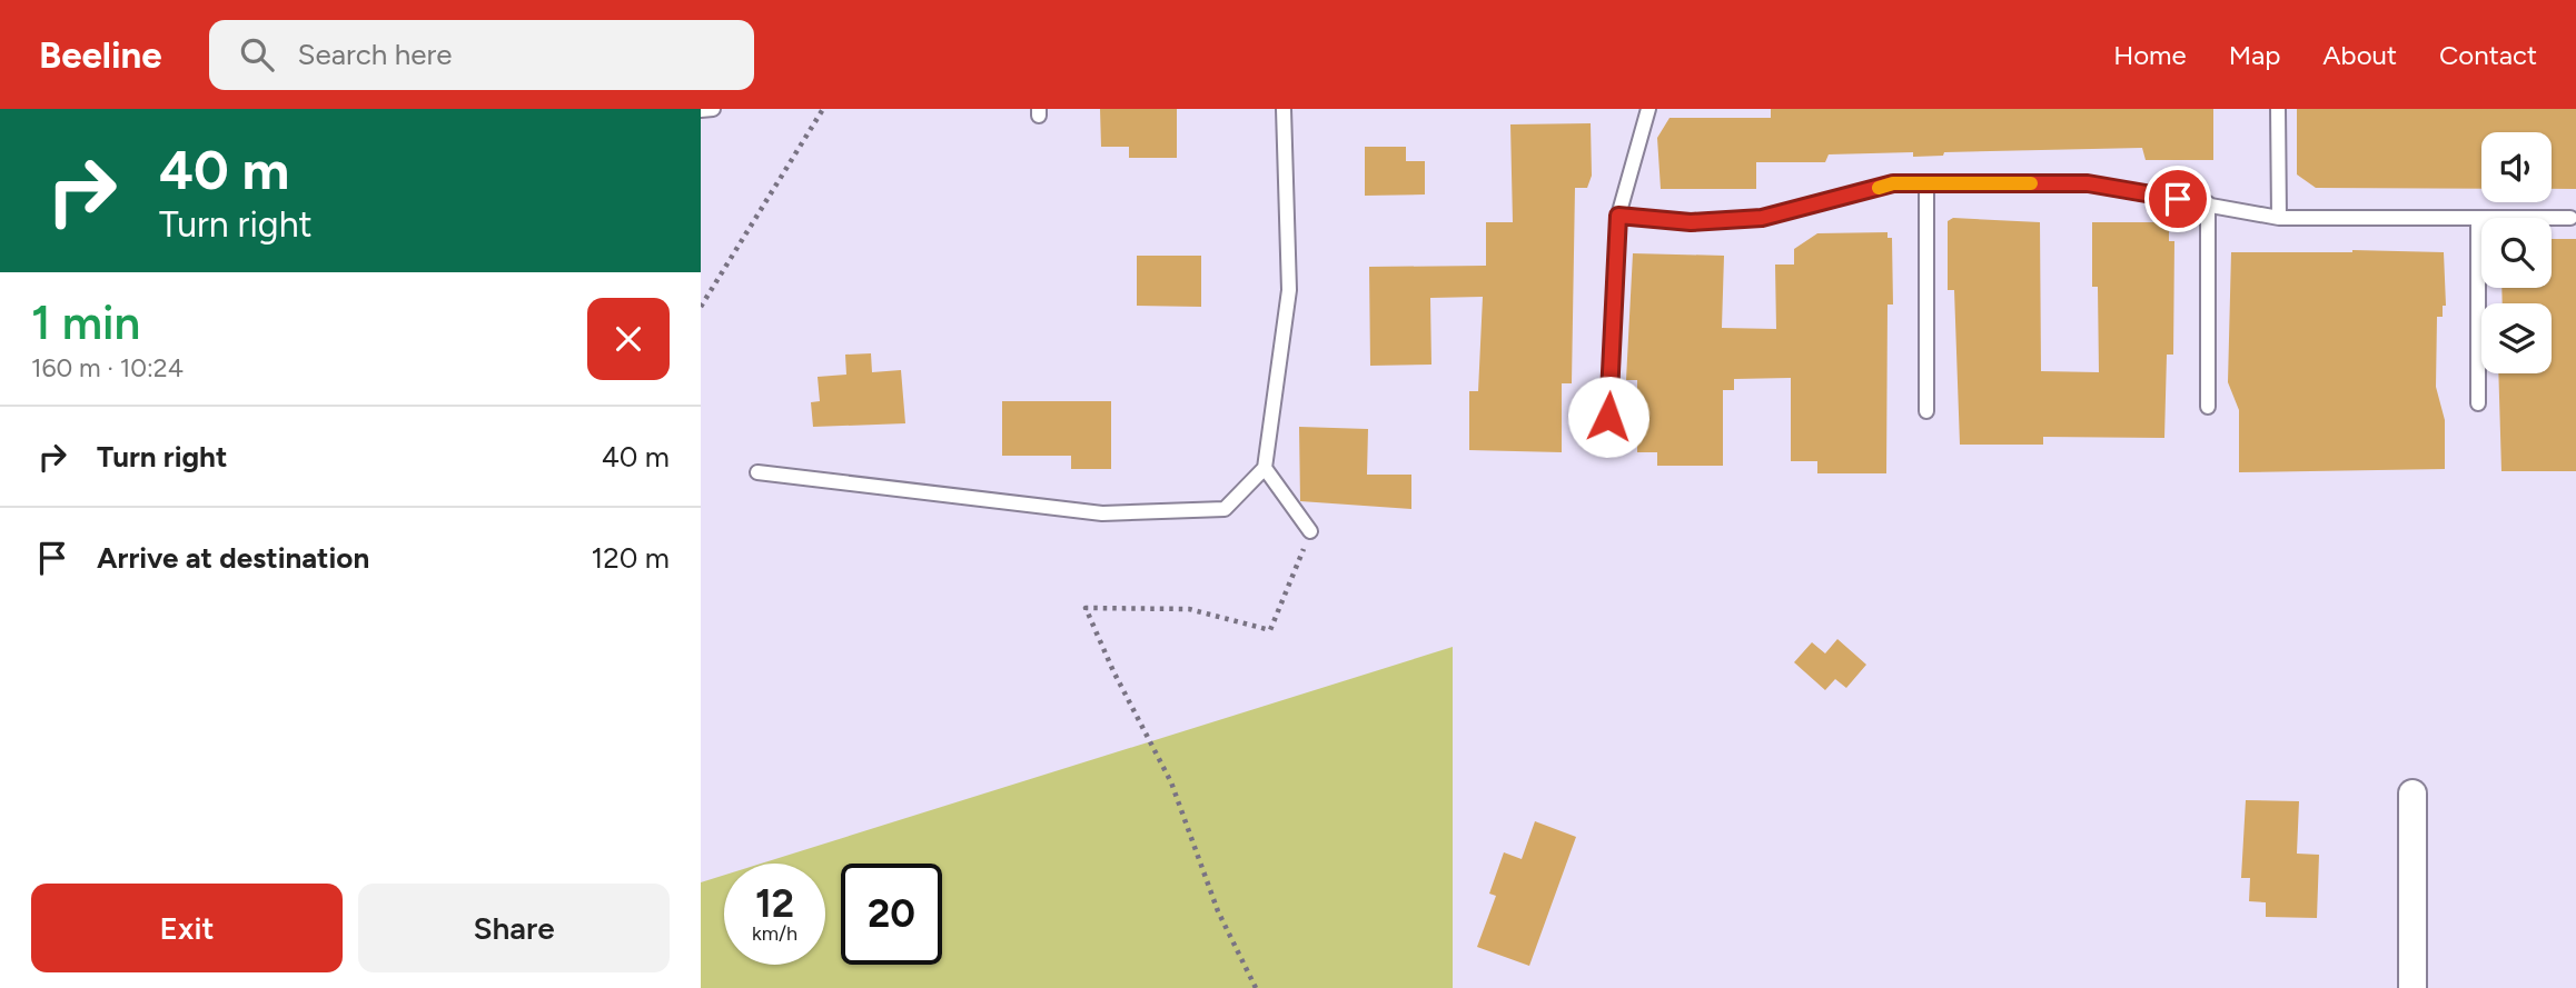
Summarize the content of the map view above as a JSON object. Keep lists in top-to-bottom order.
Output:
{
  "page": {
    "header": "Beeline",
    "search": "Search here",
    "nav": [
      "Home",
      "Map",
      "About",
      "Contact"
    ],
    "turn": ["40 m", "Turn right"],
    "heading": ["1 min", "160 m · 10:24"],
    "list": [
      {
        "name": "Turn right",
        "value": "40 m"
      },
      {
        "name": "Arrive at destination",
        "value": "120 m"
      }
    ],
    "speed": "12 km/h",
    "limit": "20",
    "buttons": ["Exit", "Share"]
  }
}
